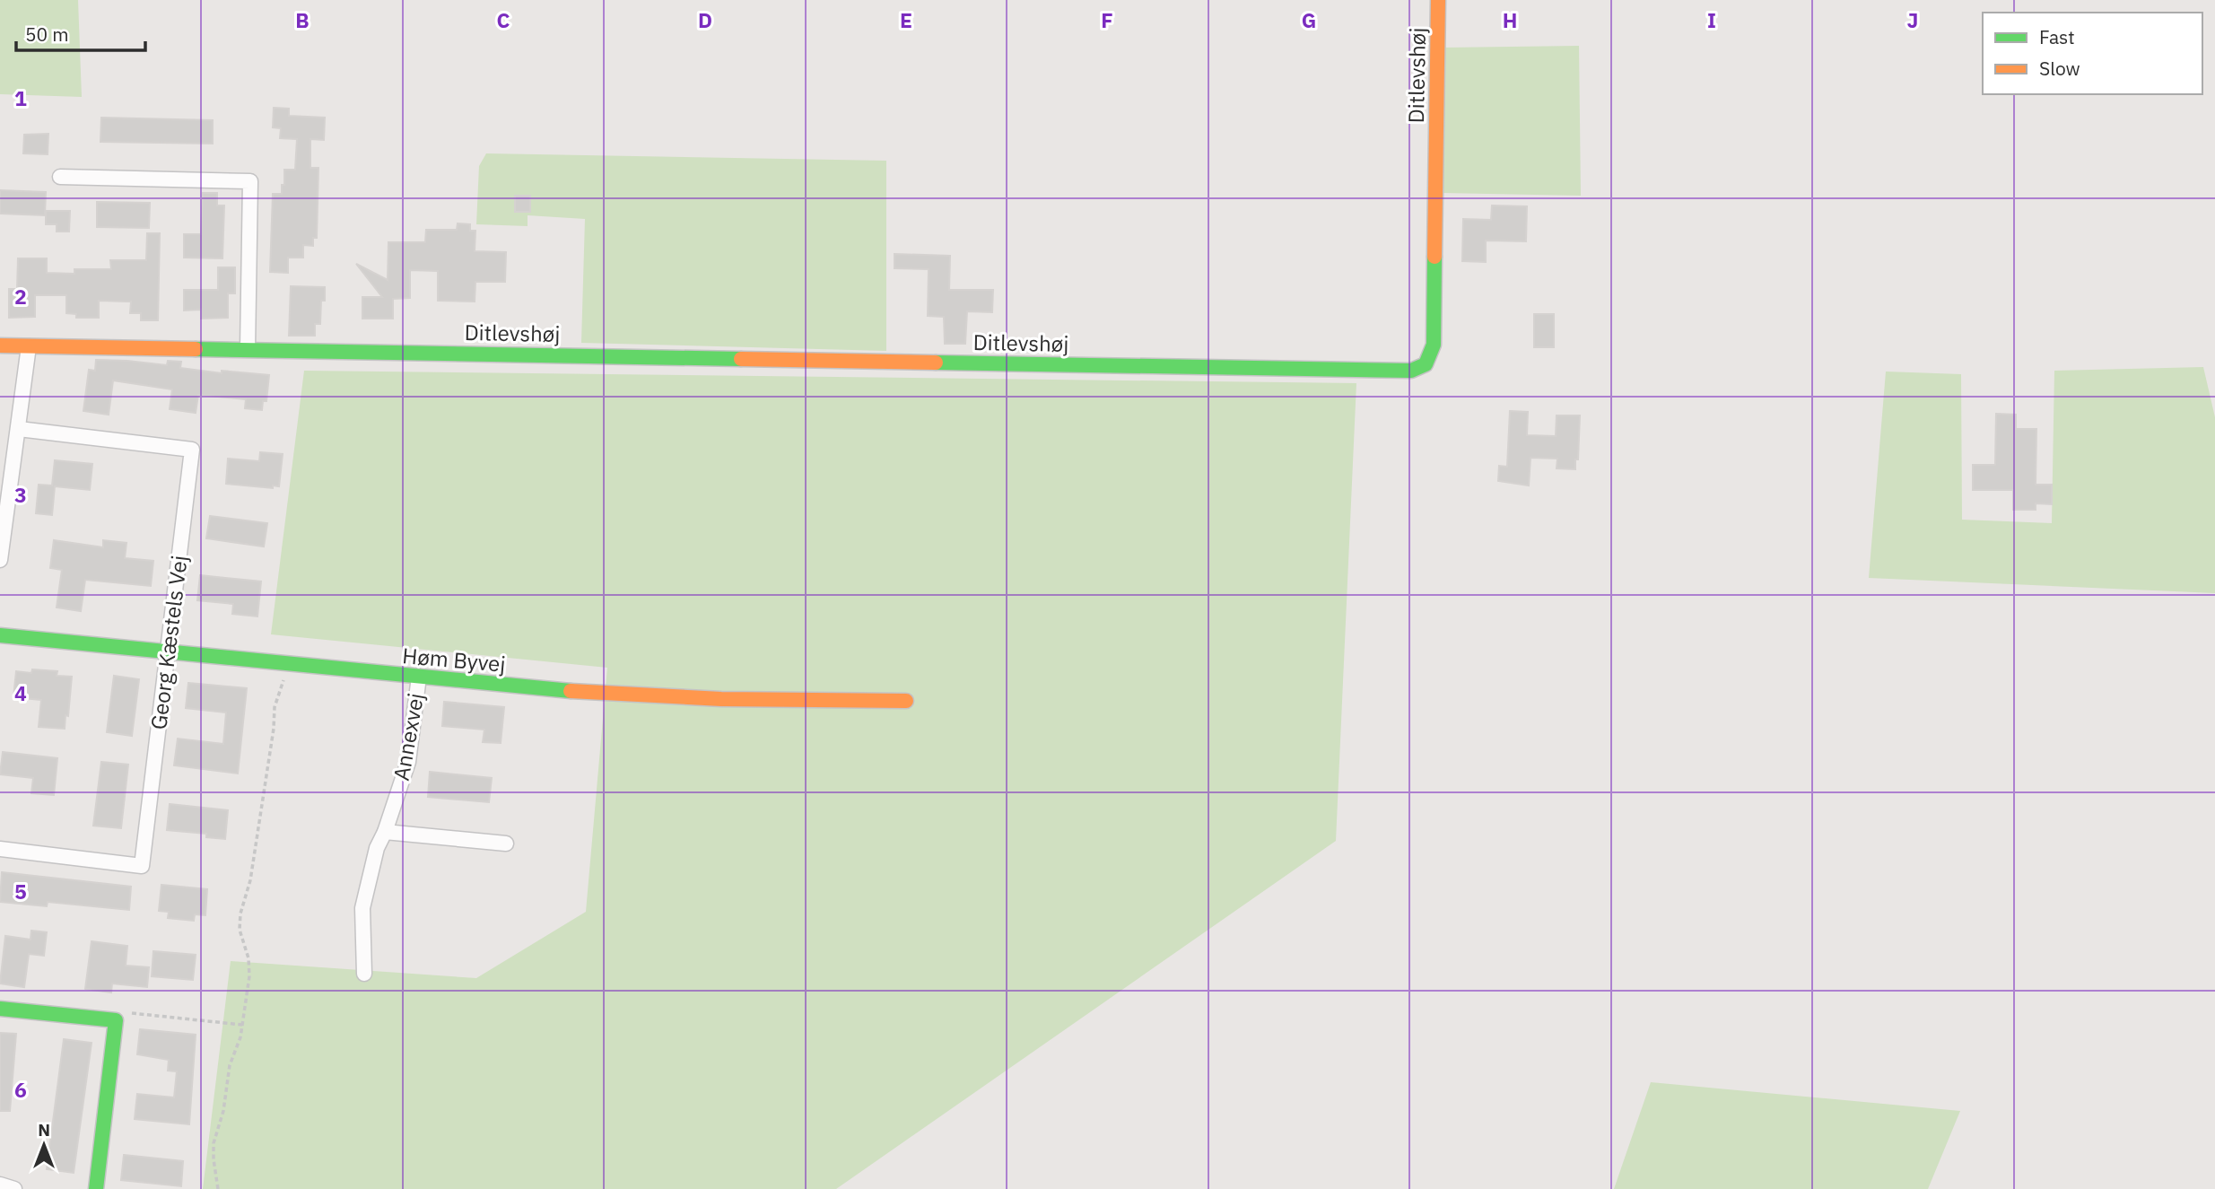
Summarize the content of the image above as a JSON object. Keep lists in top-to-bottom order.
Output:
{
  "streets": {
    "street": [
      "Ditlevshøj",
      "Georg Kæstels Vej",
      "Høm Byvej",
      "Annexvej"
    ]
  },
  "crossings": [
    ["Georg Kæstels Vej", "Høm Byvej"],
    ["Høm Byvej", "Annexvej"]
  ],
  "legend": ["Fast", "Slow"],
  "scale_bar": "50 m",
  "north": "top",
  "grid": {
    "columns": [
      "B",
      "C",
      "D",
      "E",
      "F",
      "G",
      "H",
      "I",
      "J"
    ],
    "rows": [
      "1",
      "2",
      "3",
      "4",
      "5",
      "6"
    ]
  }
}
